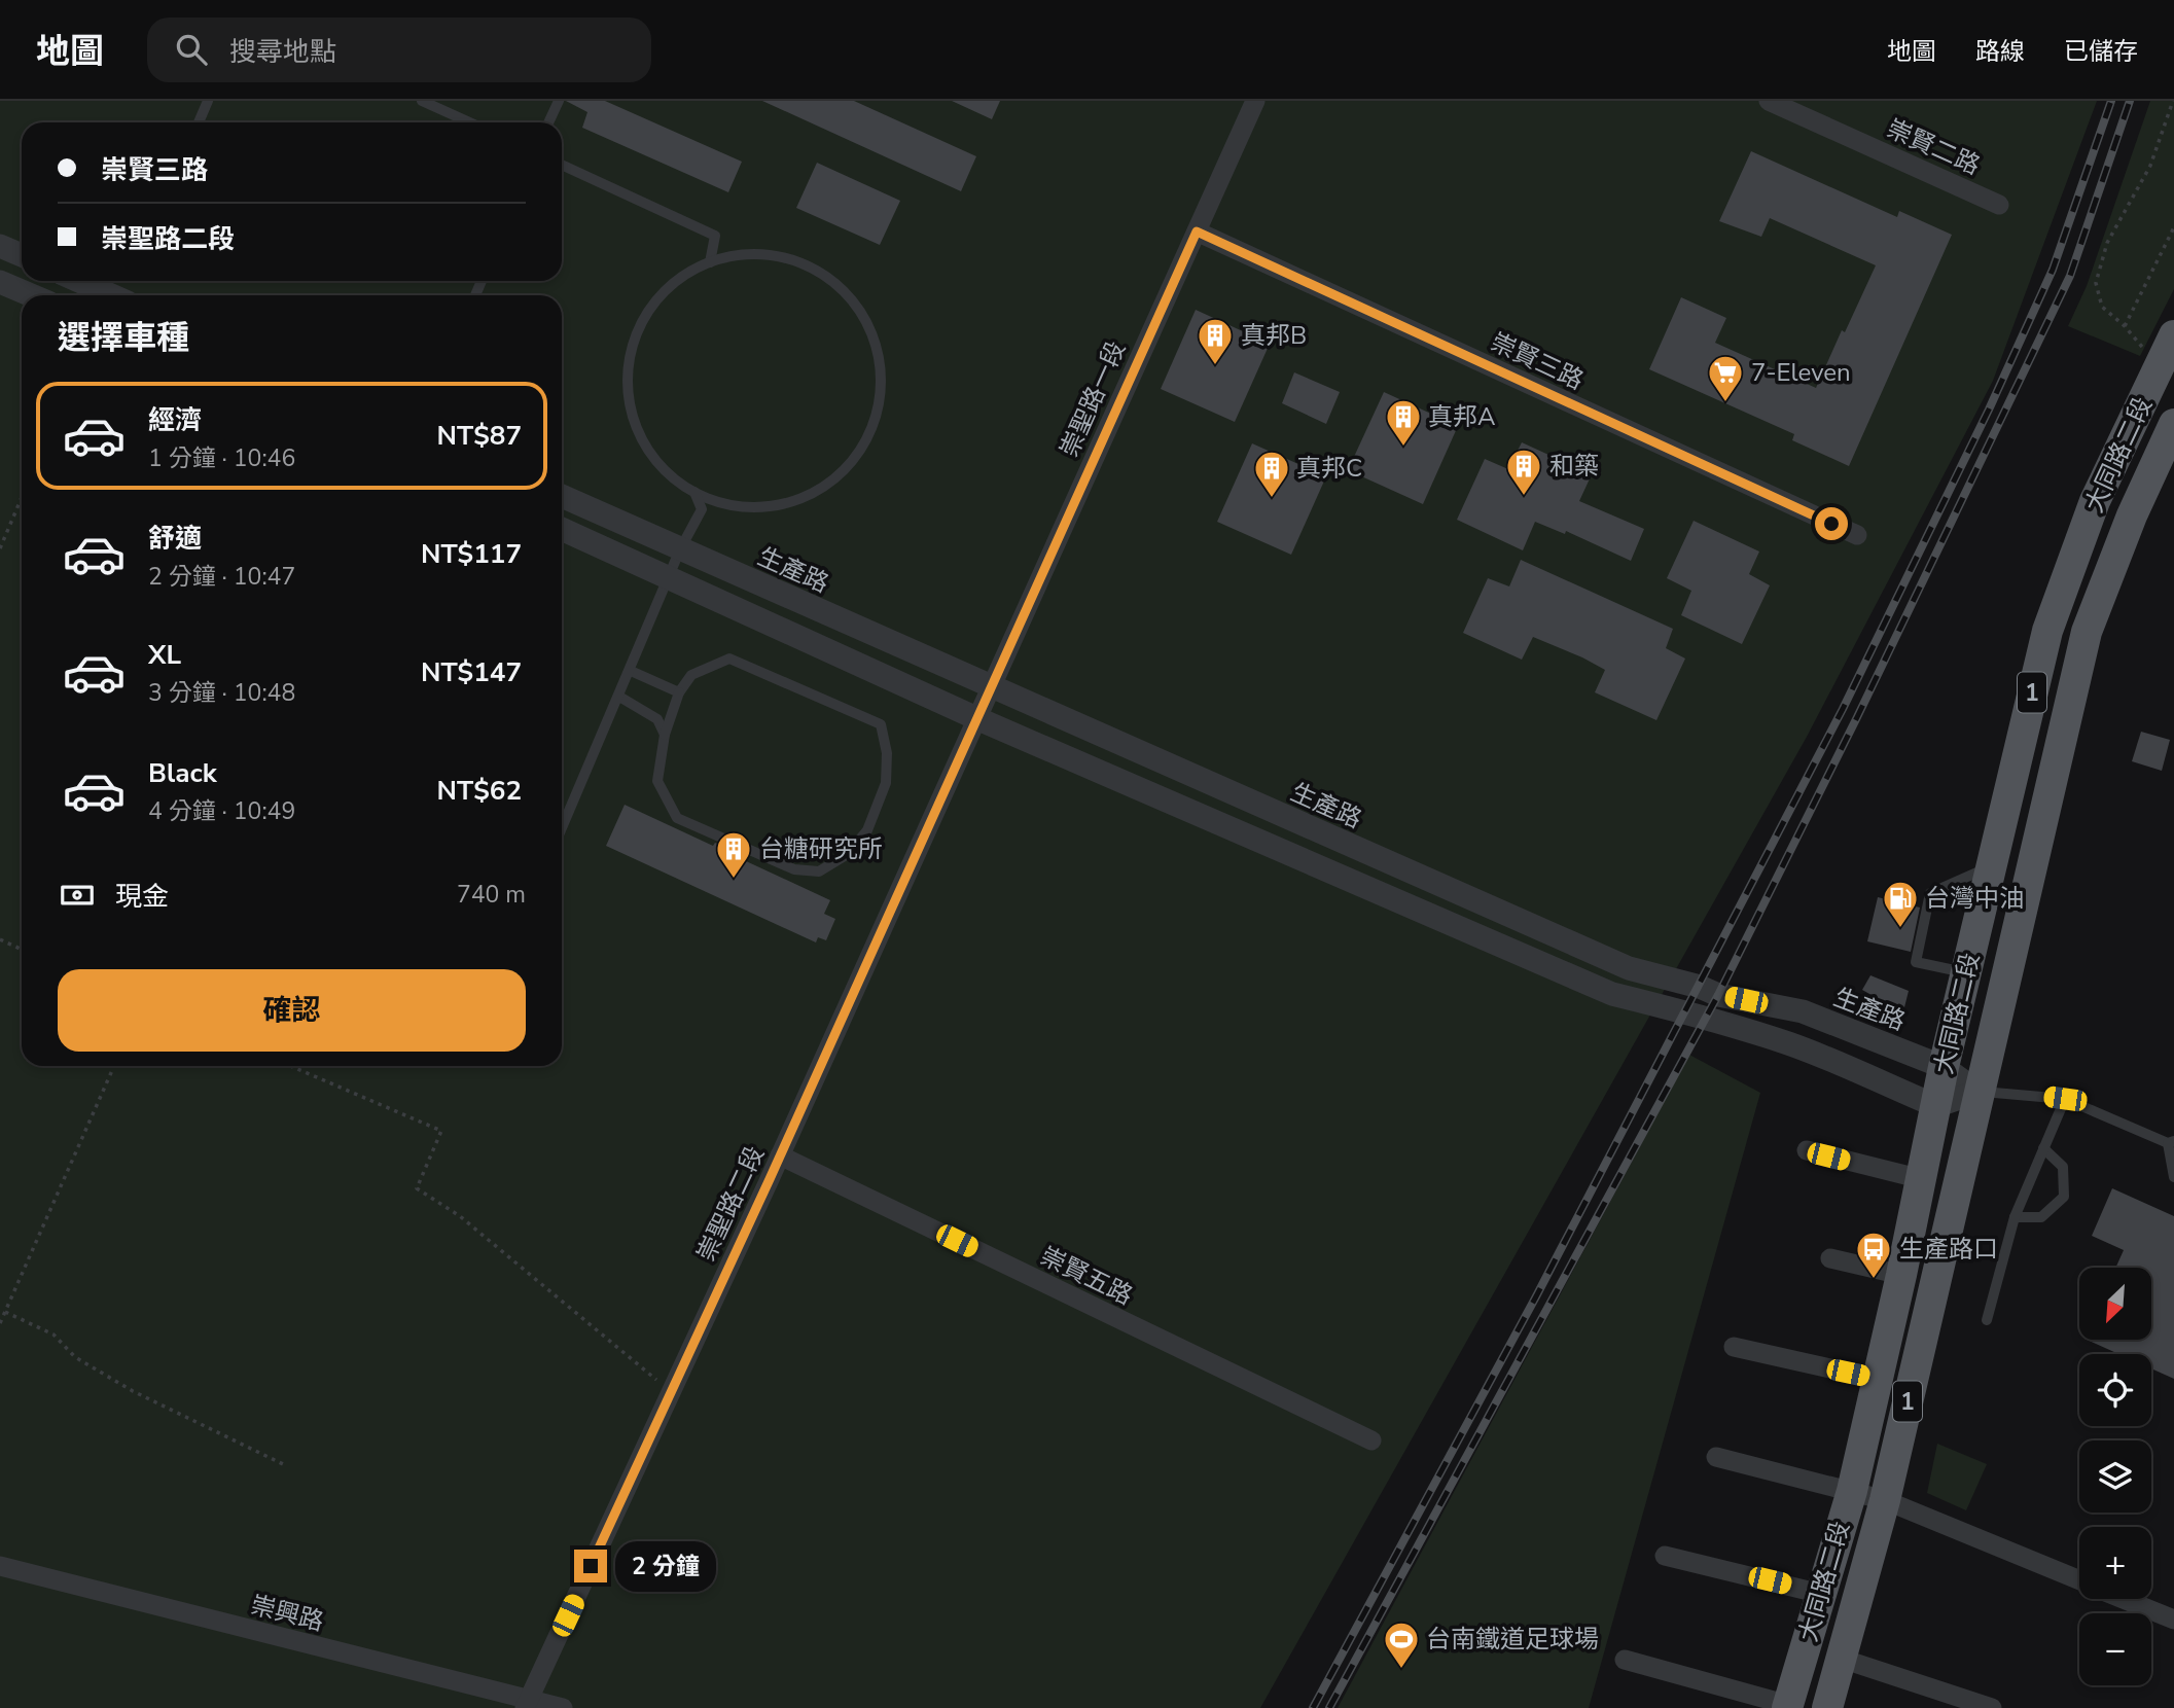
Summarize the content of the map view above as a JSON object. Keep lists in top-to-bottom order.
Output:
{
  "streets": {
    "main road": ["大同路二段", "1"],
    "street": [
      "崇賢二路",
      "崇賢三路",
      "崇聖路一段",
      "生產路",
      "崇聖路二段",
      "崇賢五路",
      "崇興路"
    ]
  },
  "crossings": [
    ["崇賢三路", "崇聖路一段"],
    ["崇聖路一段", "生產路"],
    ["崇聖路一段", "崇聖路二段"],
    ["大同路二段", "生產路"],
    ["崇聖路二段", "崇賢五路"],
    ["崇聖路二段", "崇興路"]
  ],
  "places": {
    "building": [
      "真邦B",
      "真邦A",
      "和築",
      "真邦C",
      "台糖研究所"
    ],
    "supermarket": ["7-Eleven"],
    "fuel station": ["台灣中油"],
    "bus stop": ["生產路口"],
    "sports": ["台南鐵道足球場"]
  },
  "north": "bottom left",
  "page": {
    "header": "地圖",
    "search": "搜尋地點",
    "nav": ["地圖", "路線", "已儲存"],
    "banner": ["崇賢三路", "崇聖路二段"],
    "heading": "選擇車種",
    "list": [
      {
        "name": "經濟",
        "note": "1 分鐘 · 10:46",
        "value": "NT$87"
      },
      {
        "name": "舒適",
        "note": "2 分鐘 · 10:47",
        "value": "NT$117"
      },
      {
        "name": "XL",
        "note": "3 分鐘 · 10:48",
        "value": "NT$147"
      },
      {
        "name": "Black",
        "note": "4 分鐘 · 10:49",
        "value": "NT$62"
      }
    ],
    "pay": ["現金", "740 m"],
    "buttons": "確認",
    "map_buttons": ["+", "−"],
    "bubble": "2 分鐘"
  }
}
